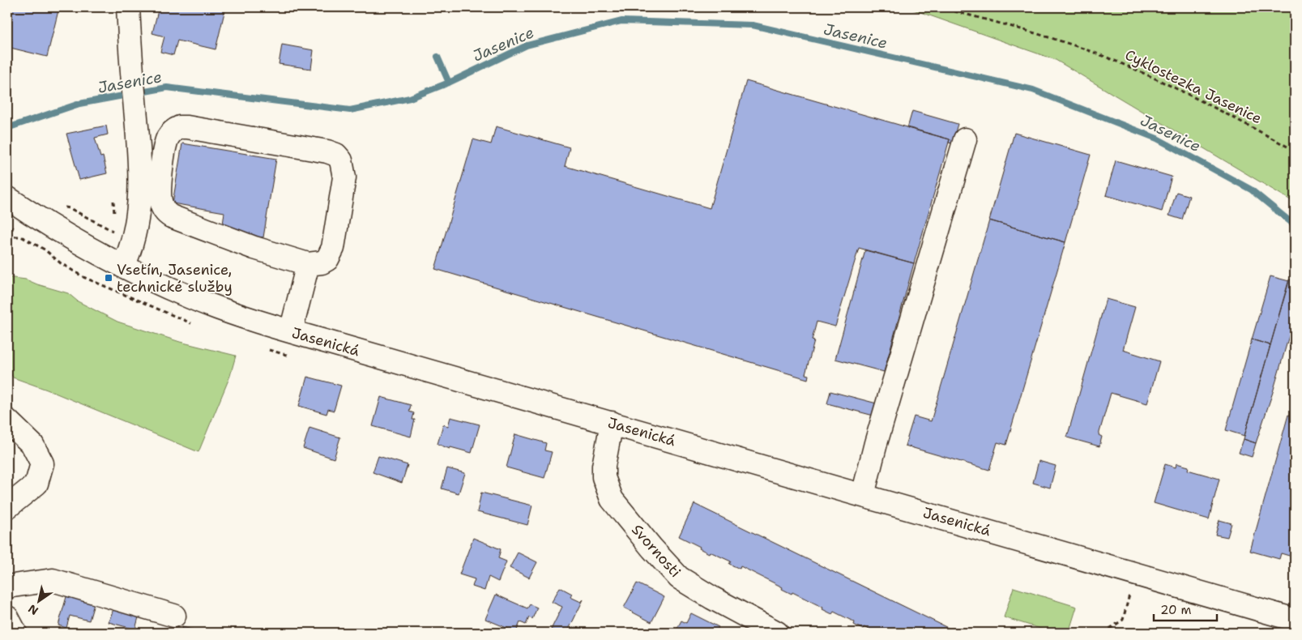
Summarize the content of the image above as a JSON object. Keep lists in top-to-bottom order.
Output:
{
  "streets": {
    "street": ["Jasenická", "Svornosti"],
    "path": ["Cyklostezka Jasenice"]
  },
  "crossings": [
    ["Jasenická", "Svornosti"]
  ],
  "water": ["Jasenice"],
  "places": {
    "transit": ["Vsetín, Jasenice, technické služby"]
  },
  "scale_bar": "20 m",
  "north": "bottom left"
}
